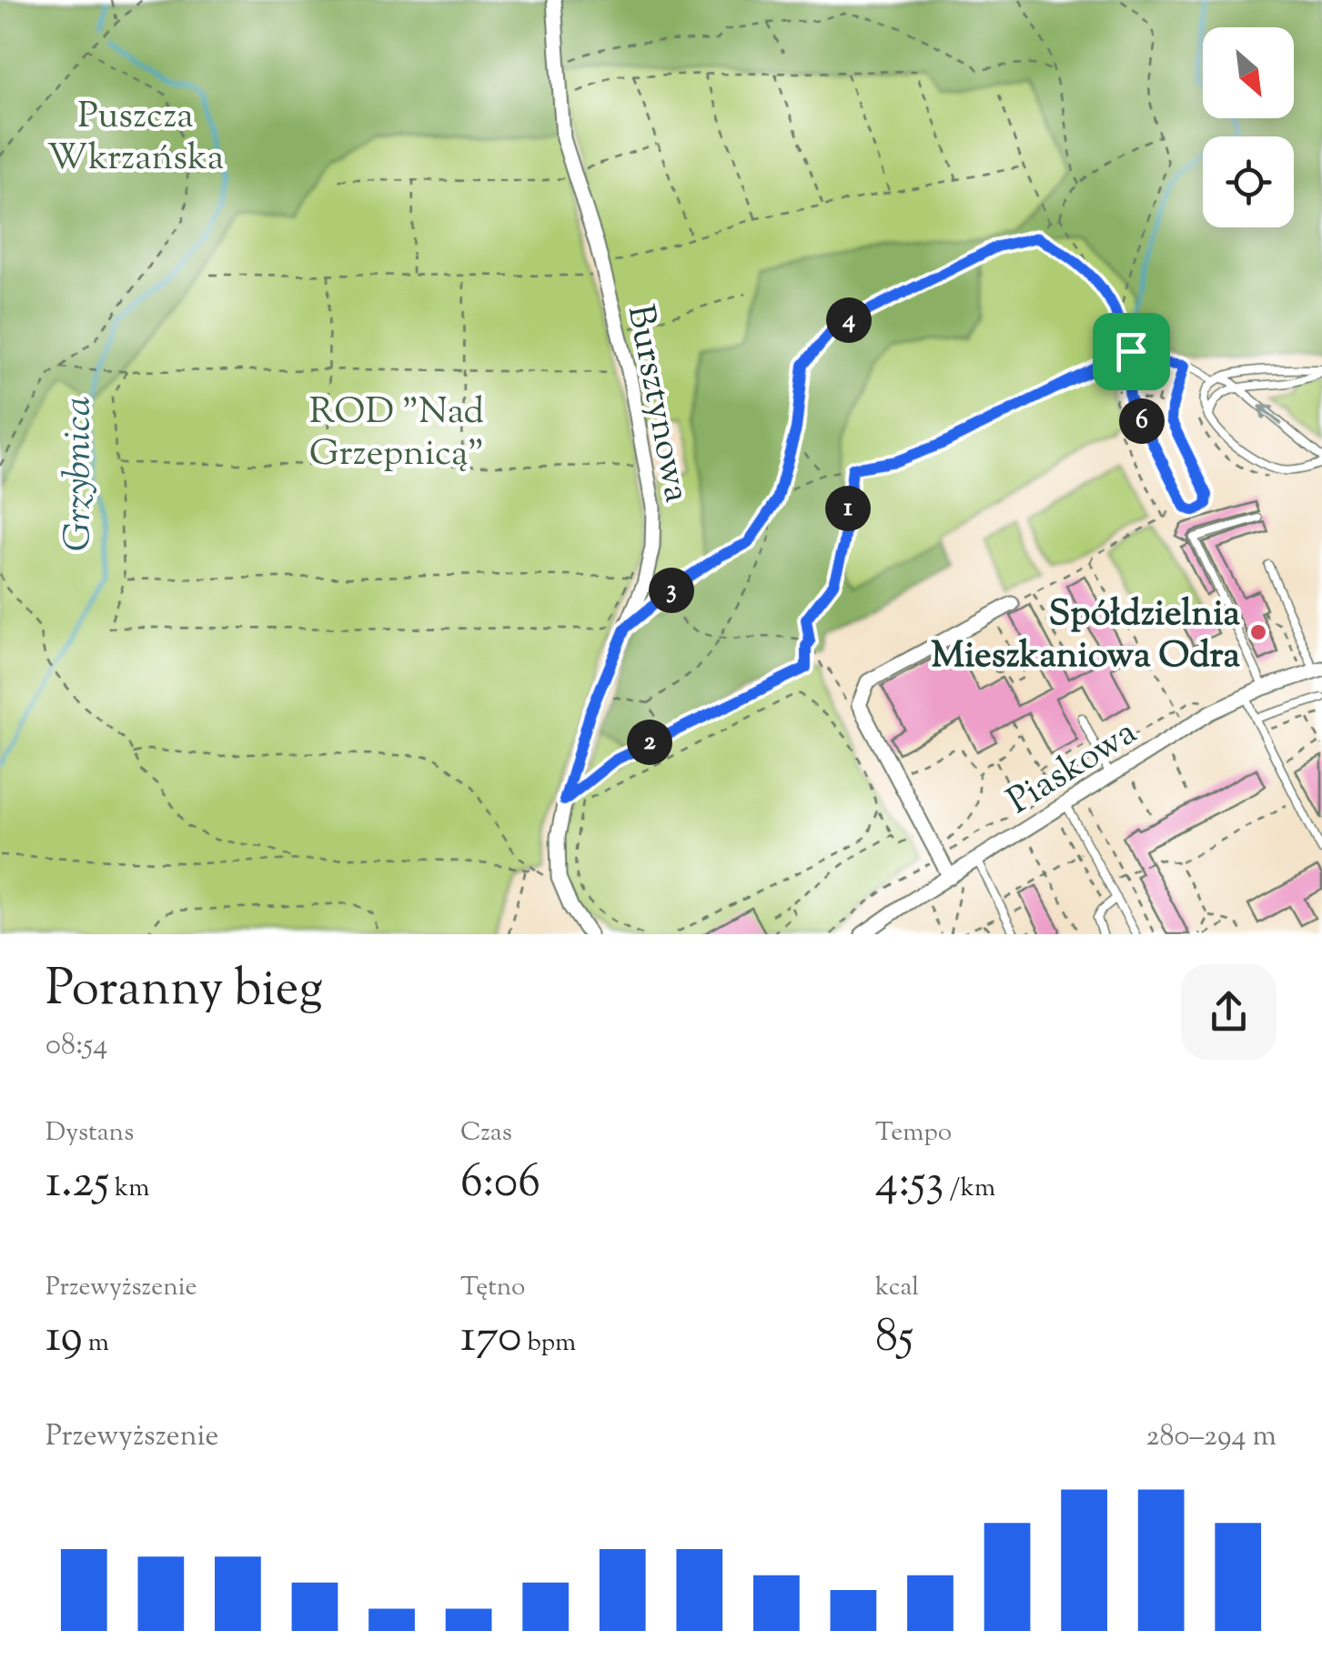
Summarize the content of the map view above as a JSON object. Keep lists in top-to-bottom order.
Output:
{
  "streets": {
    "street": ["Bursztynowa", "Piaskowa"]
  },
  "water": ["Grzybnica"],
  "parks": ["Puszcza Wkrzańska", "ROD \"Nad Grzepnicą\""],
  "places": ["Spółdzielnia Mieszkaniowa Odra"],
  "north": "bottom right",
  "page": {
    "pins": [
      "4",
      "6",
      "1",
      "3",
      "2"
    ],
    "heading": ["Poranny bieg", "08:54"],
    "stats": [
      ["Dystans", "1.25 km"],
      ["Czas", "6:06"],
      ["Tempo", "4:53 /km"],
      ["Przewyższenie", "19 m"],
      ["Tętno", "170 bpm"],
      ["kcal", "85"]
    ],
    "chart": ["Przewyższenie", "280–294 m"]
  }
}
